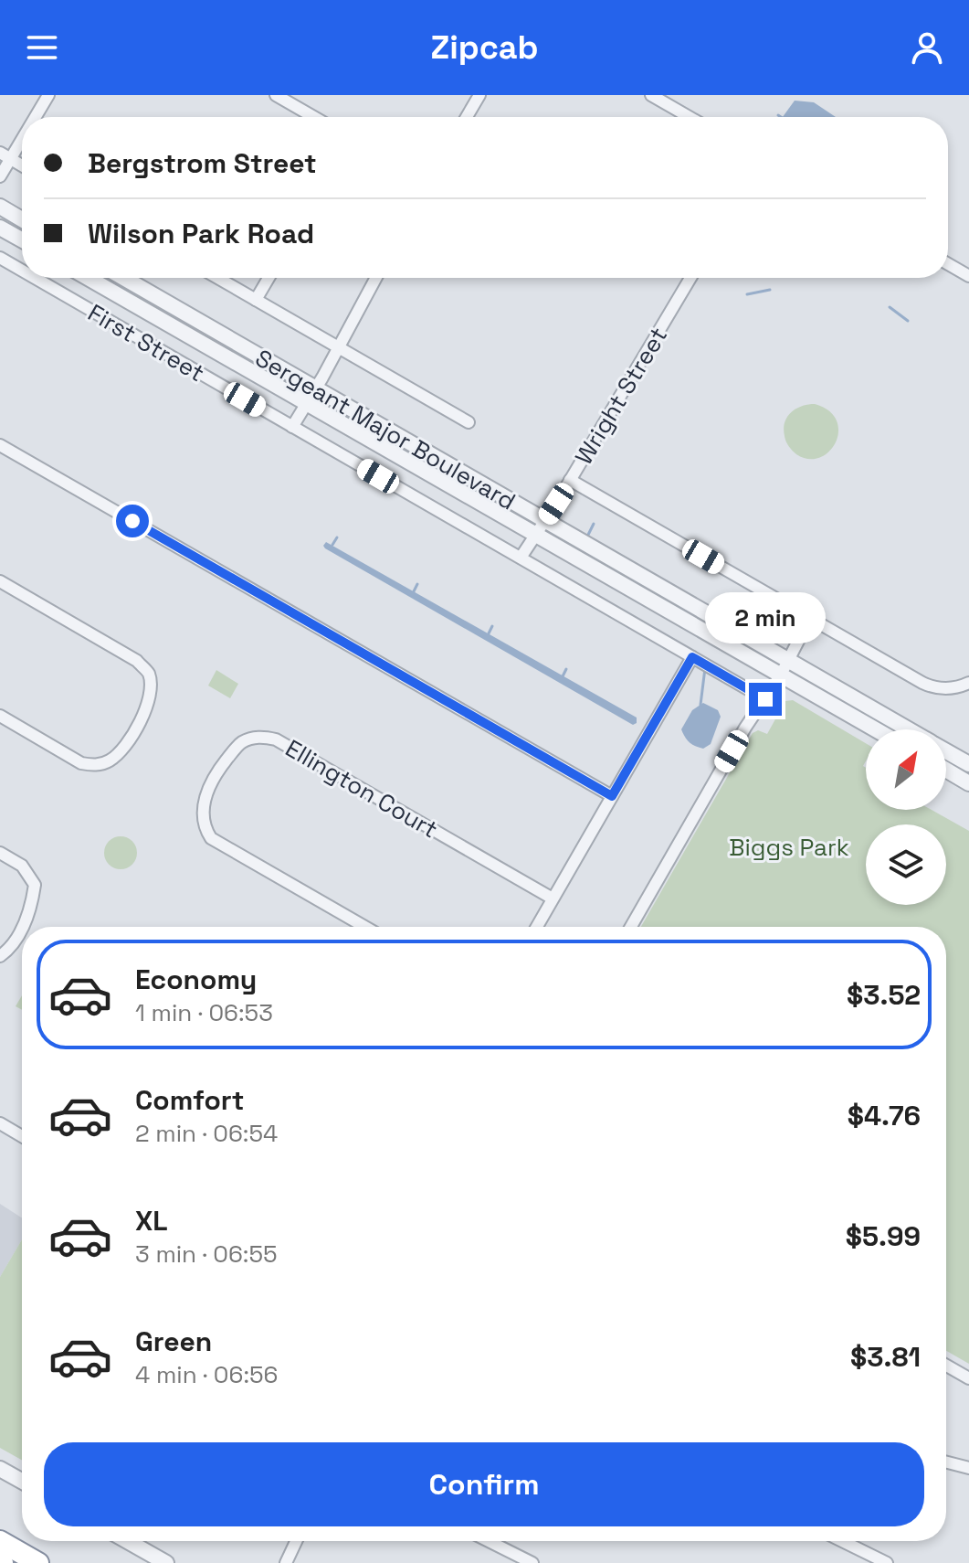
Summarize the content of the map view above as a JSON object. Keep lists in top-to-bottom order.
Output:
{
  "streets": {
    "street": [
      "First Street",
      "Wright Street",
      "Sergeant Major Boulevard",
      "Ellington Court"
    ]
  },
  "crossings": [
    ["First Street", "Wright Street"],
    ["Wright Street", "Sergeant Major Boulevard"]
  ],
  "parks": ["Biggs Park"],
  "north": "top right",
  "page": {
    "header": "Zipcab",
    "banner": ["Bergstrom Street", "Wilson Park Road"],
    "bubble": "2 min",
    "list": [
      {
        "name": "Economy",
        "note": "1 min · 06:53",
        "value": "$3.52"
      },
      {
        "name": "Comfort",
        "note": "2 min · 06:54",
        "value": "$4.76"
      },
      {
        "name": "XL",
        "note": "3 min · 06:55",
        "value": "$5.99"
      },
      {
        "name": "Green",
        "note": "4 min · 06:56",
        "value": "$3.81"
      }
    ],
    "buttons": "Confirm"
  }
}
